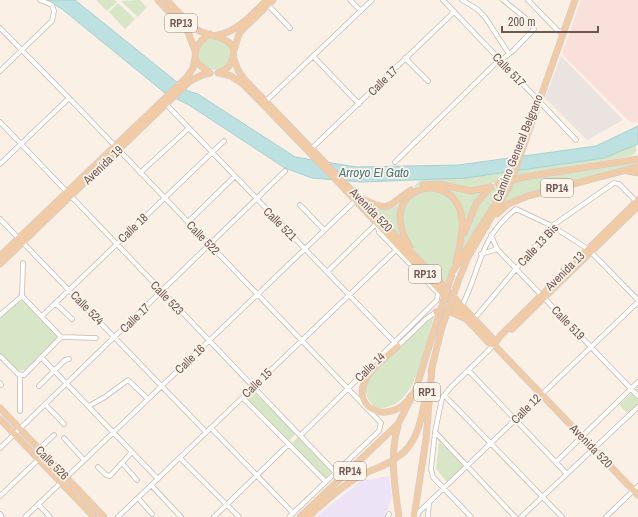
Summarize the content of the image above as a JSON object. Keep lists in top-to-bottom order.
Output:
{
  "streets": {
    "main road": [
      "RP13",
      "Camino General Belgrano",
      "Avenida 19",
      "RP14",
      "Avenida 520",
      "Avenida 13",
      "RP1",
      "Calle 526"
    ],
    "street": [
      "Calle 517",
      "Calle 17",
      "Calle 521",
      "Calle 18",
      "Calle 522",
      "Calle 13 Bis",
      "Calle 523",
      "Calle 524",
      "Calle 519",
      "Calle 16",
      "Calle 14",
      "Calle 15",
      "Calle 12"
    ]
  },
  "crossings": [
    ["RP13", "Avenida 19"],
    ["RP13", "Avenida 520"],
    ["Calle 517", "Calle 17"],
    ["Calle 517", "Camino General Belgrano"],
    ["Calle 17", "Avenida 520"],
    ["Calle 17", "Calle 521"],
    ["Calle 17", "Calle 522"],
    ["Calle 17", "Calle 523"],
    ["Calle 17", "Calle 524"],
    ["Calle 17", "Calle 526"],
    ["Camino General Belgrano", "RP14"],
    ["Camino General Belgrano", "RP1"],
    ["Avenida 19", "Avenida 520"],
    ["Avenida 19", "Calle 521"],
    ["Avenida 19", "Calle 522"],
    ["Avenida 19", "Calle 523"],
    ["Avenida 19", "Calle 524"],
    ["RP14", "RP1"],
    ["Avenida 520", "Calle 13 Bis"],
    ["Avenida 520", "Avenida 13"],
    ["Avenida 520", "Calle 16"],
    ["Avenida 520", "Calle 12"],
    ["Calle 521", "Calle 18"],
    ["Calle 521", "Calle 16"],
    ["Calle 521", "Calle 14"],
    ["Calle 521", "Calle 15"],
    ["Calle 18", "Calle 522"],
    ["Calle 18", "Calle 523"],
    ["Calle 18", "Calle 524"],
    ["Calle 522", "Calle 523"],
    ["Calle 522", "Calle 16"],
    ["Calle 522", "Calle 14"],
    ["Calle 522", "Calle 15"],
    ["Calle 13 Bis", "Avenida 13"],
    ["Calle 13 Bis", "Calle 519"],
    ["Avenida 13", "Calle 519"],
    ["Calle 523", "Calle 16"],
    ["Calle 523", "Calle 14"],
    ["Calle 523", "Calle 15"],
    ["Calle 524", "Calle 16"],
    ["Calle 524", "Calle 15"],
    ["Calle 519", "Calle 12"],
    ["Calle 16", "Calle 526"],
    ["Calle 14", "Calle 15"]
  ],
  "water": ["Arroyo El Gato"],
  "scale_bar": "200 m"
}
